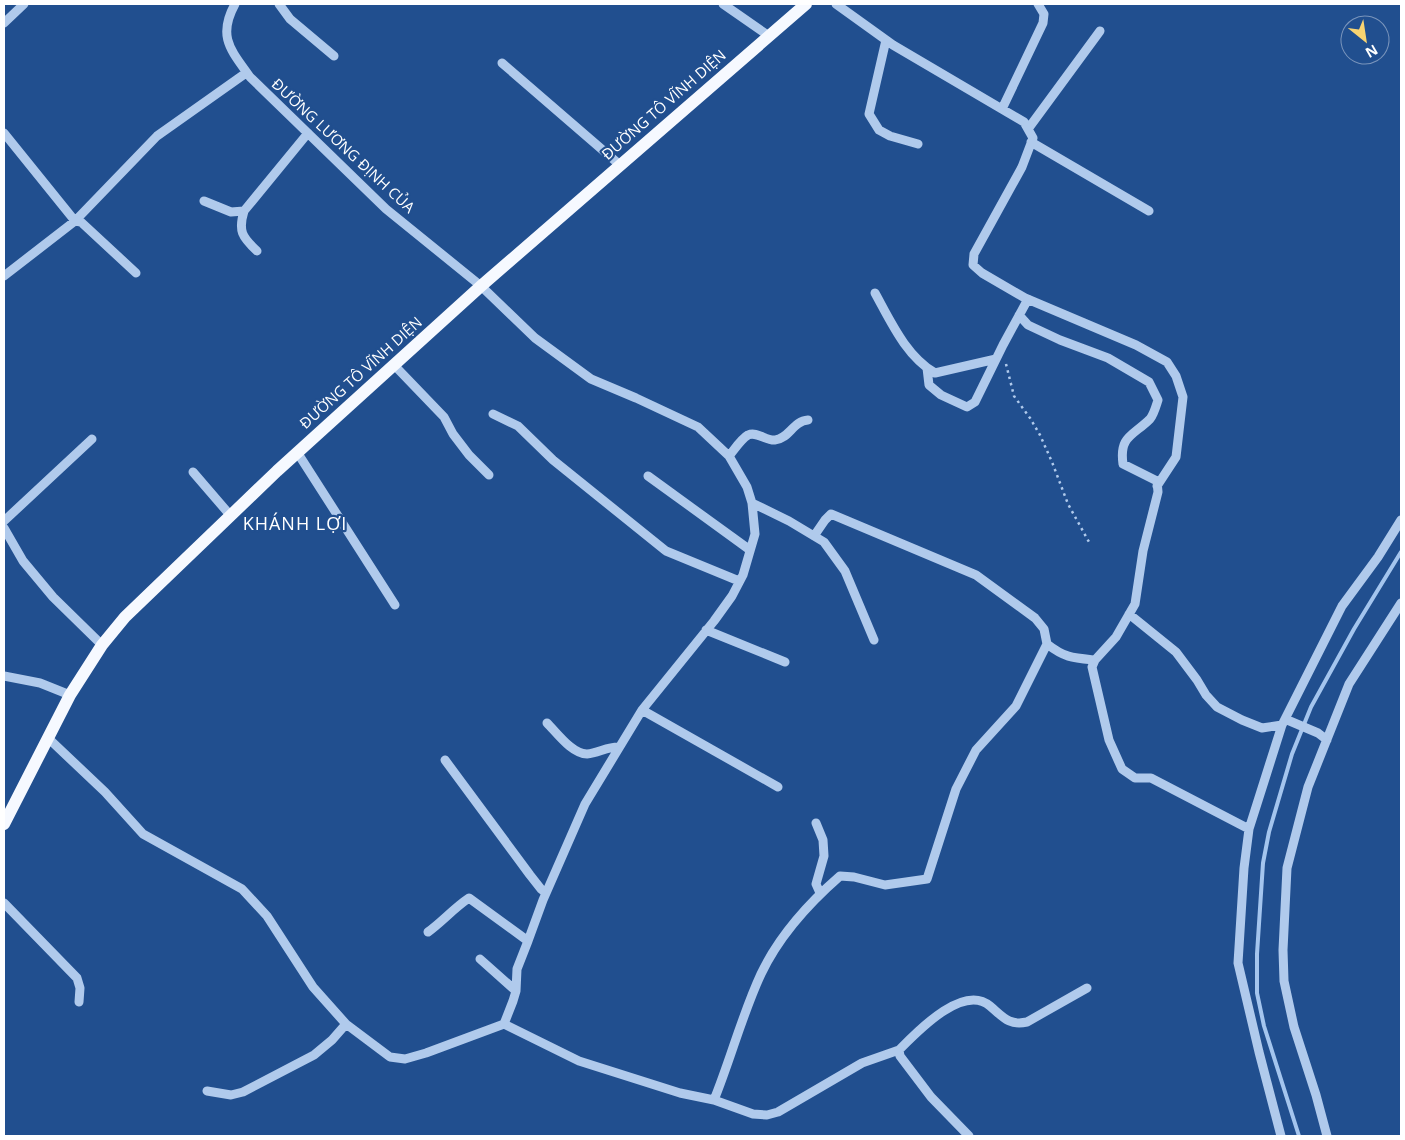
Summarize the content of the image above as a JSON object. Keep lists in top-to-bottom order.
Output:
{
  "streets": {
    "main road": ["ĐƯỜNG TÔ VĨNH DIỆN"],
    "street": ["ĐƯỜNG LƯƠNG ĐỊNH CỦA"]
  },
  "crossings": [
    ["ĐƯỜNG TÔ VĨNH DIỆN", "ĐƯỜNG LƯƠNG ĐỊNH CỦA"]
  ],
  "districts": ["KHÁNH LỢI"],
  "north": "bottom right"
}
